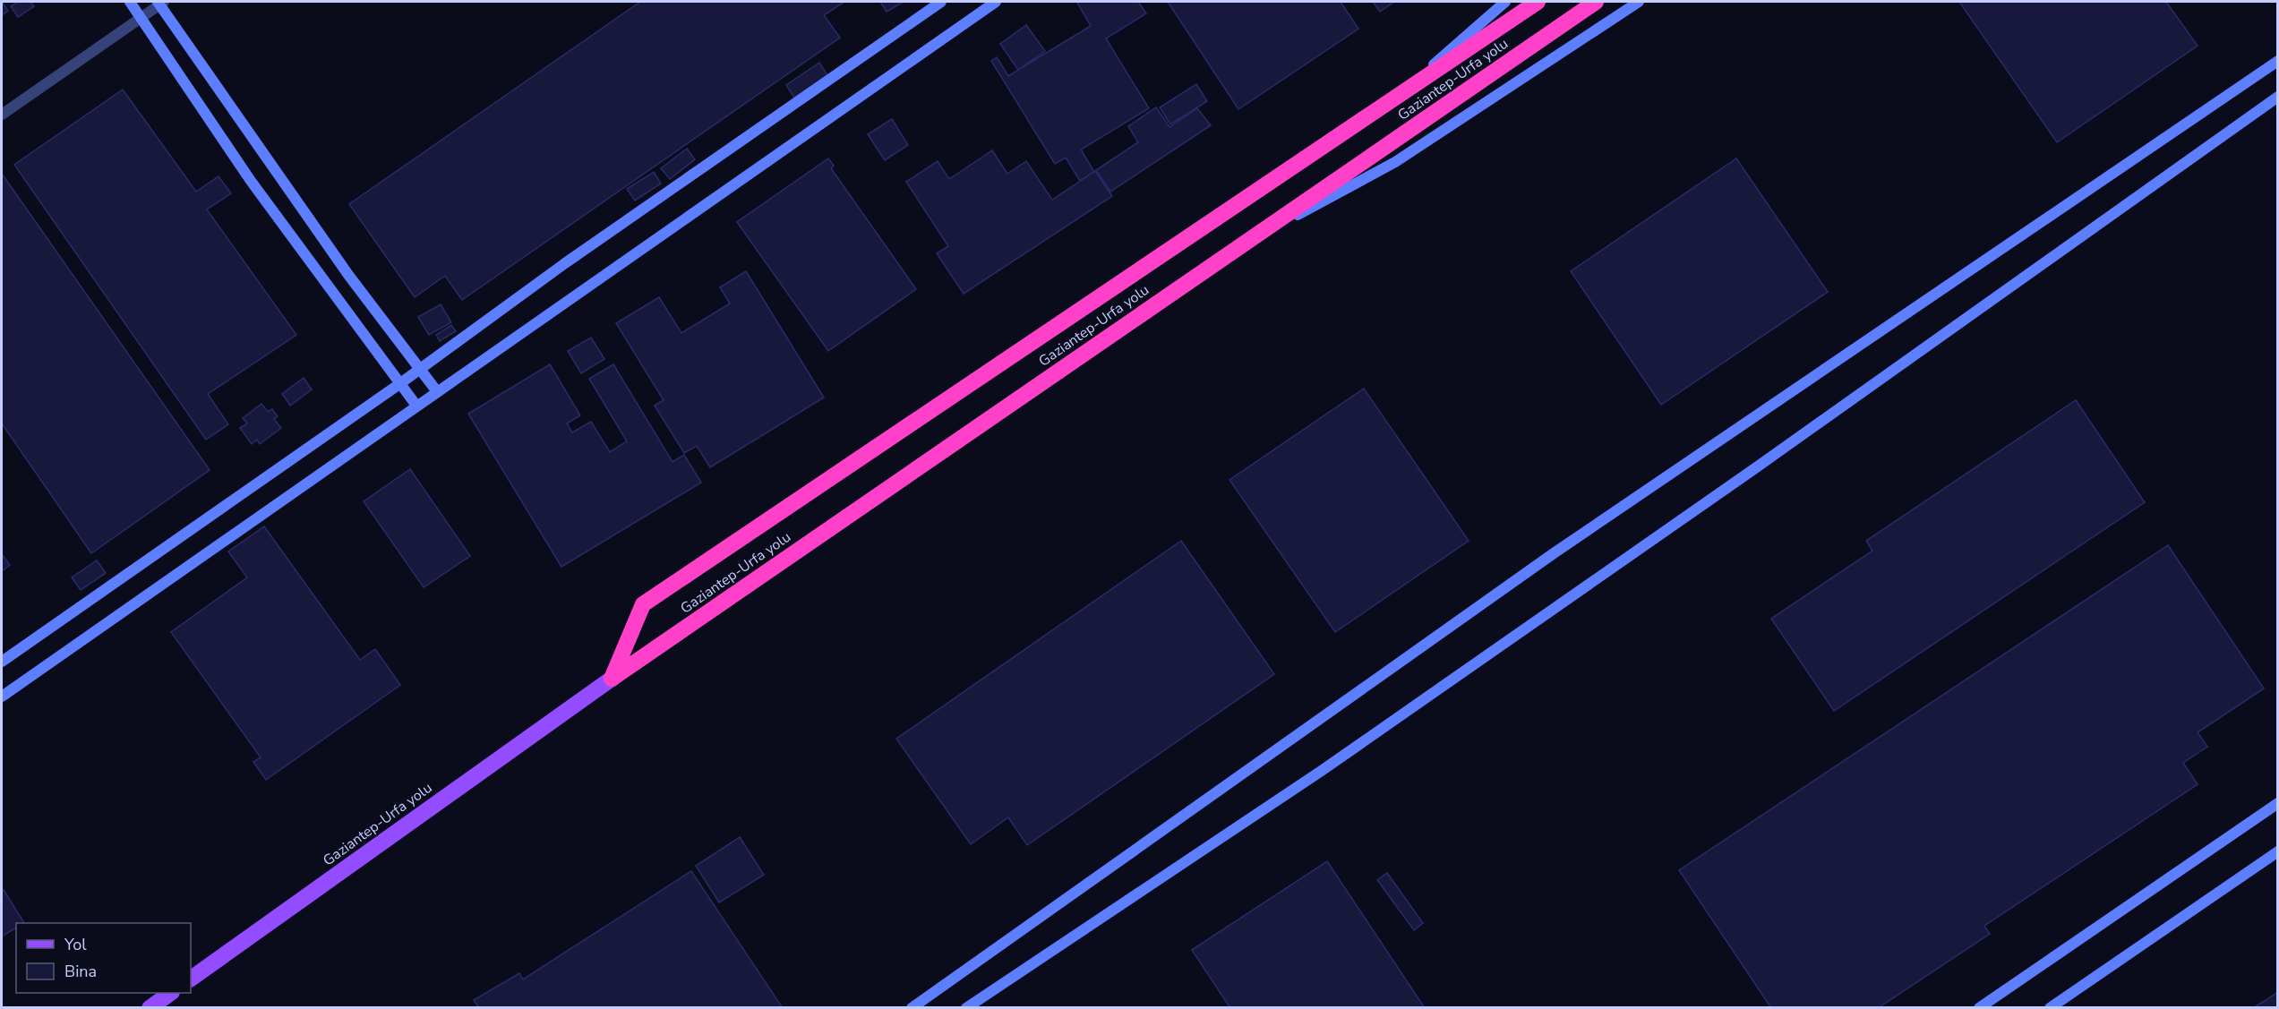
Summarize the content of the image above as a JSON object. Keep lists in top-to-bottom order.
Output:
{
  "streets": {
    "highway": ["Gaziantep-Urfa yolu"]
  },
  "legend": ["Yol", "Bina"]
}
